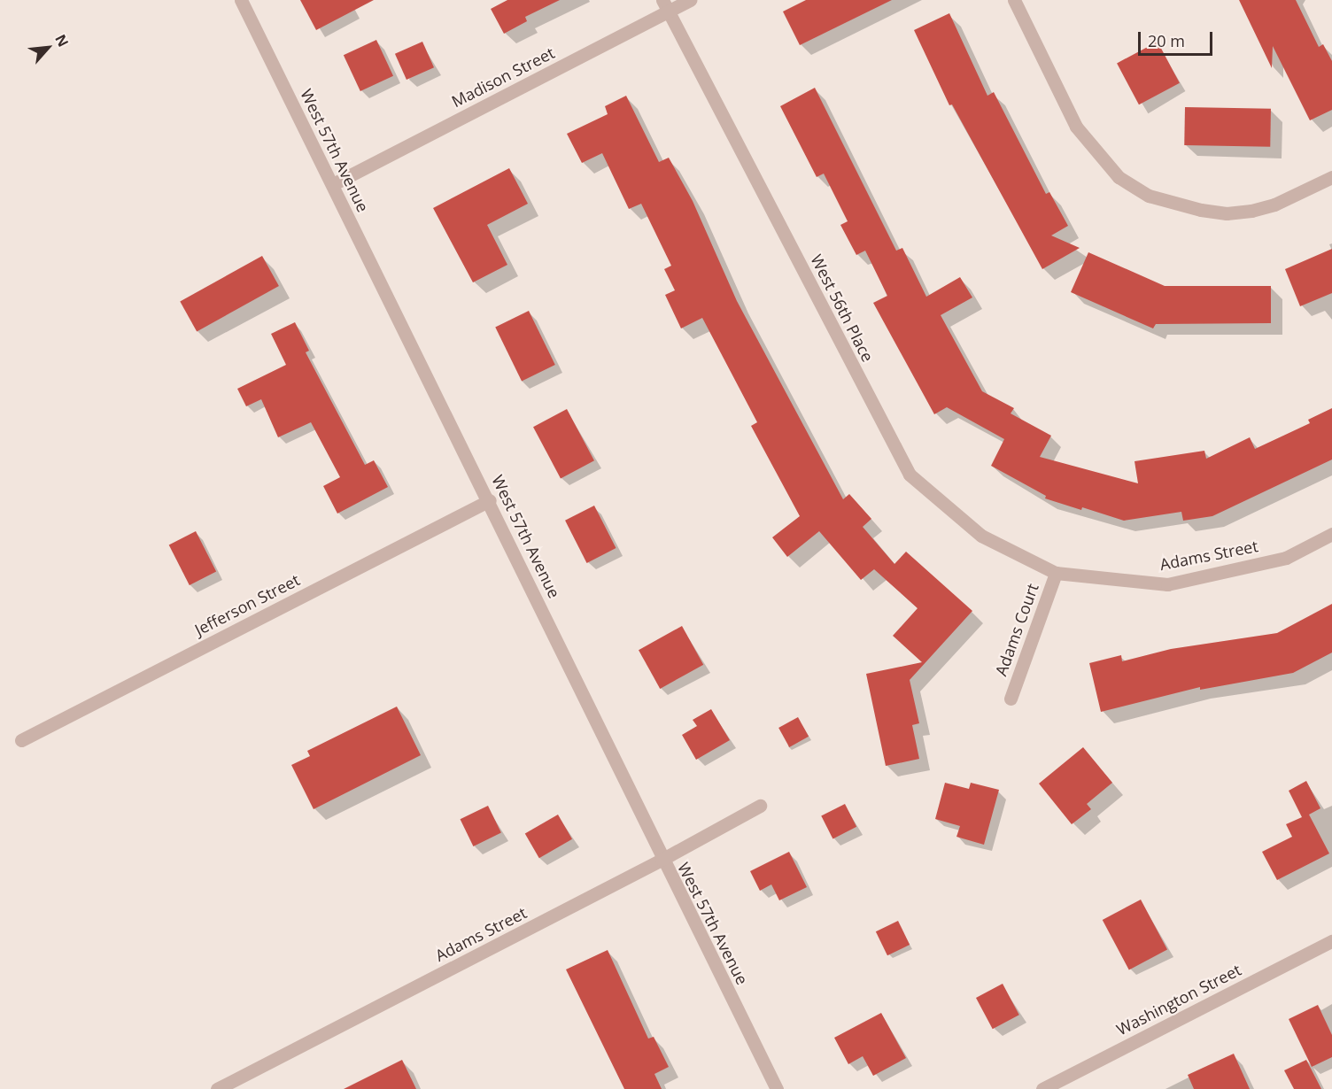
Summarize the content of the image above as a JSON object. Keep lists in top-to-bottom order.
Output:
{
  "streets": {
    "street": [
      "Madison Street",
      "West 57th Avenue",
      "West 56th Place",
      "Adams Street",
      "Jefferson Street",
      "Adams Court",
      "Washington Street"
    ]
  },
  "crossings": [
    ["Madison Street", "West 57th Avenue"],
    ["Madison Street", "West 56th Place"],
    ["West 57th Avenue", "Adams Street"],
    ["West 57th Avenue", "Jefferson Street"],
    ["West 56th Place", "Adams Street"],
    ["West 56th Place", "Adams Court"],
    ["Adams Street", "Adams Court"]
  ],
  "scale_bar": "20 m",
  "north": "top right"
}
